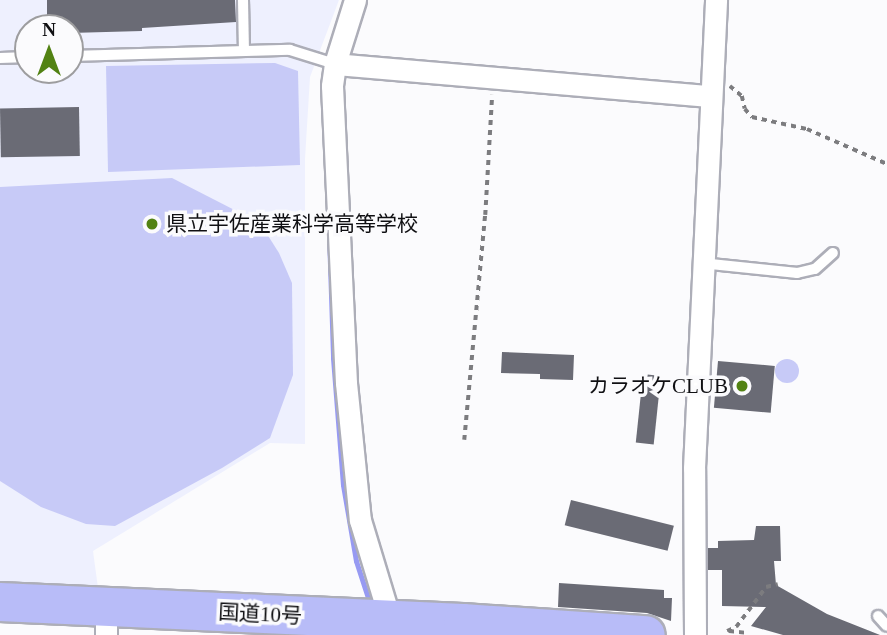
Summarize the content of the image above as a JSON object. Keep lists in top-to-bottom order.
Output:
{
  "streets": {
    "highway": ["国道10号"]
  },
  "places": ["県立宇佐産業科学高等学校", "カラオケCLUB"],
  "north": "top"
}
